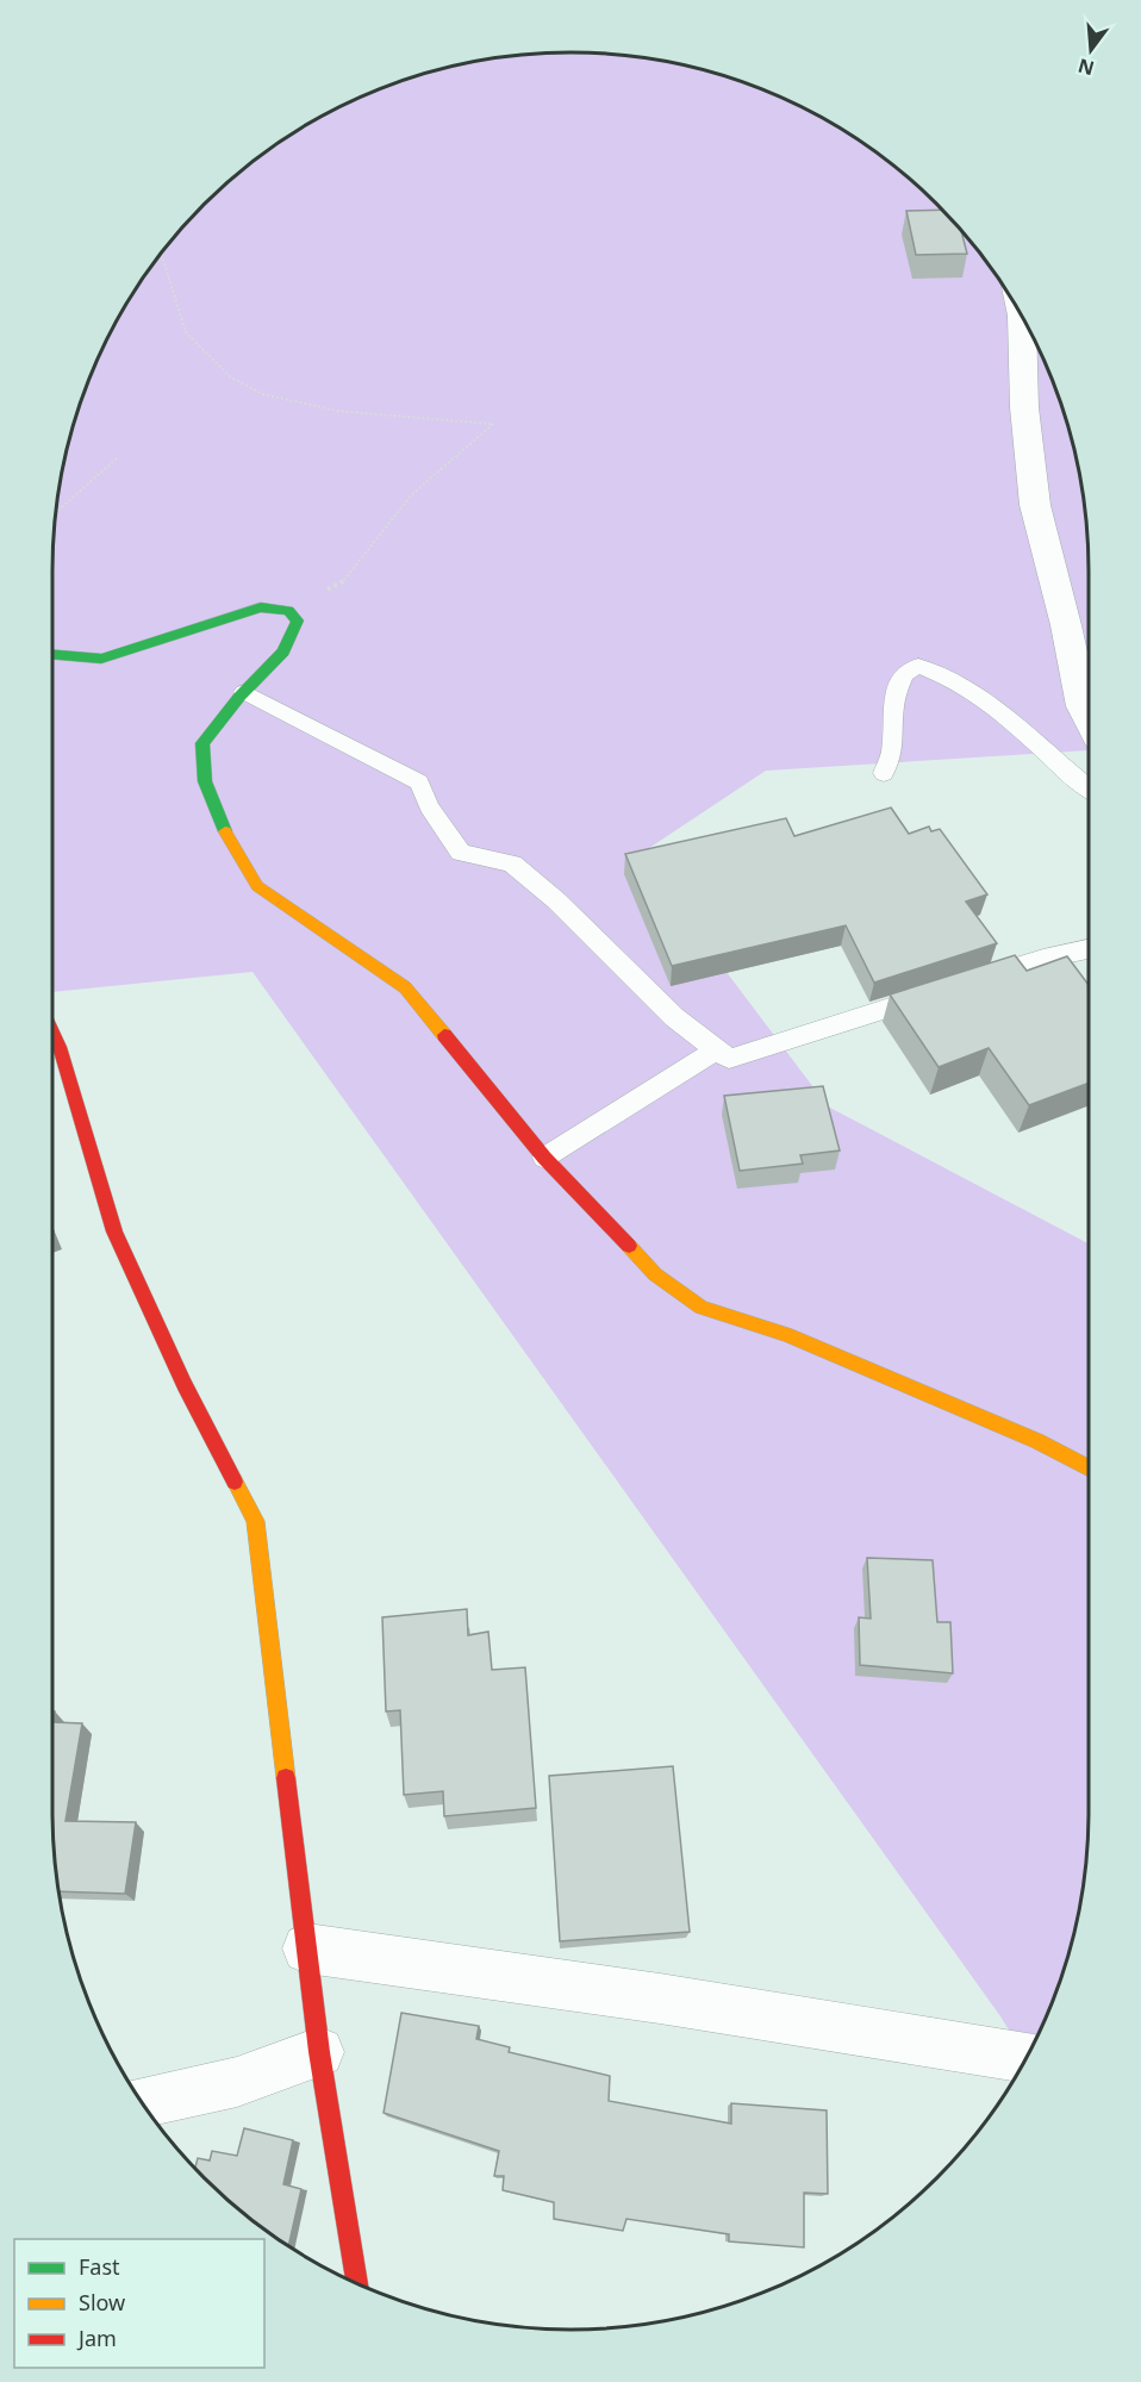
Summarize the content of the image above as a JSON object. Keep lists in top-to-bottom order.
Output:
{
  "legend": ["Fast", "Slow", "Jam"],
  "north": "bottom"
}
